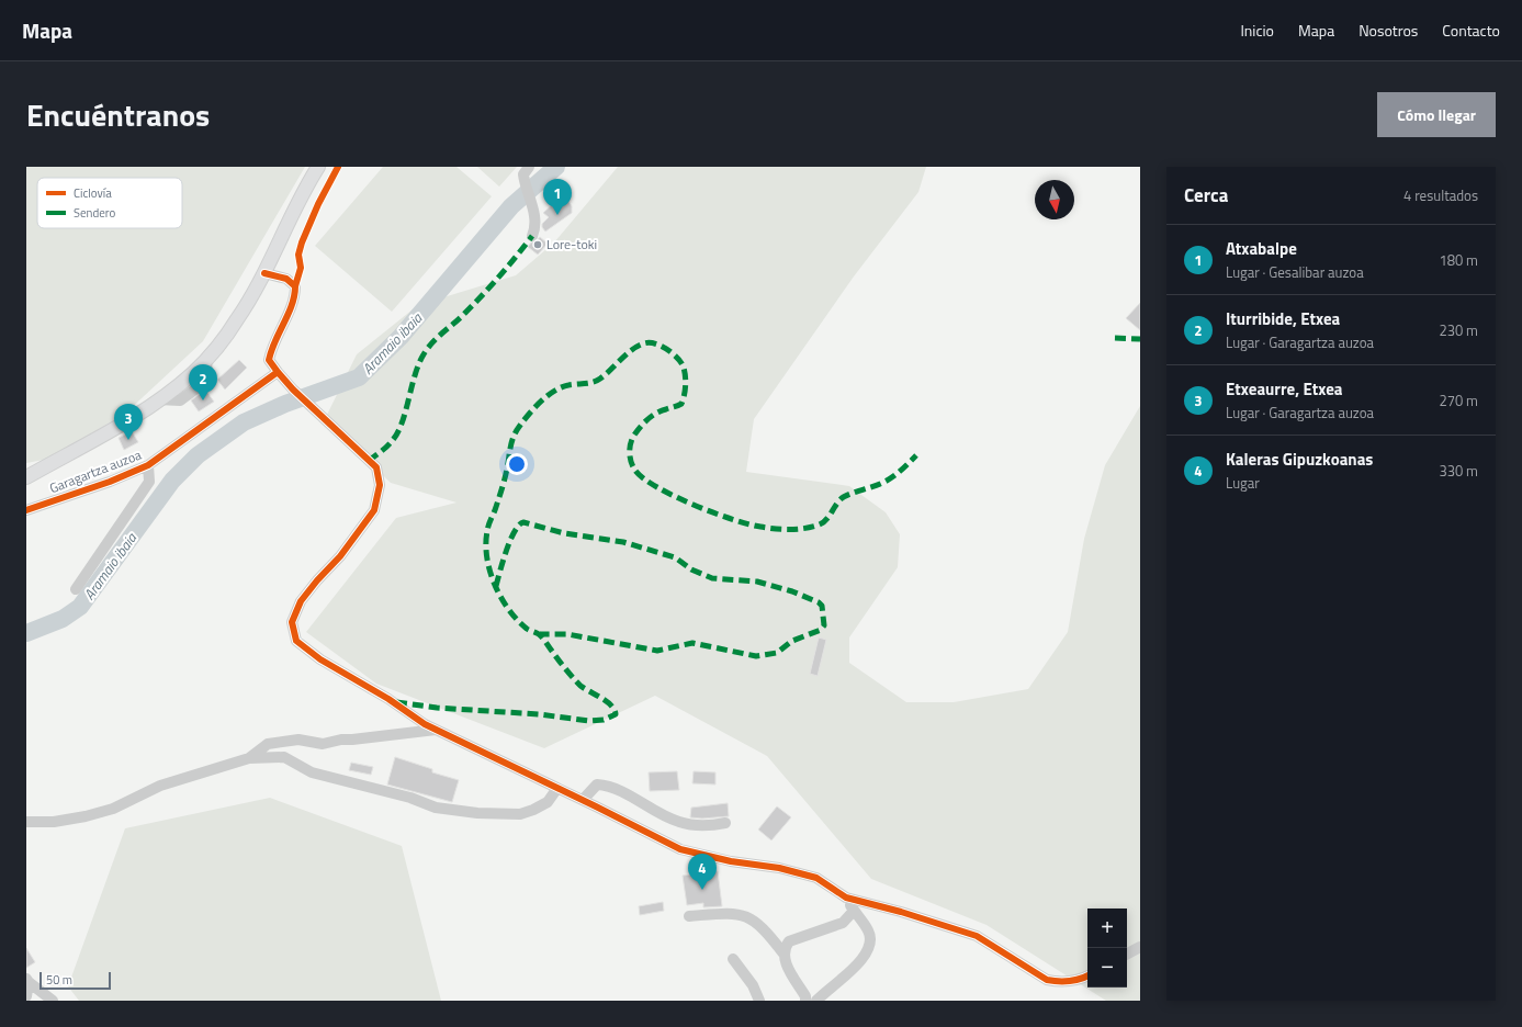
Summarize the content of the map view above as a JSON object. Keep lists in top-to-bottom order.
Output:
{
  "streets": {
    "street": ["Garagartza auzoa"]
  },
  "water": ["Aramaio ibaia"],
  "places": ["Lore-toki"],
  "legend": ["Ciclovía", "Sendero"],
  "scale_bar": "50 m",
  "north": "bottom",
  "page": {
    "header": "Mapa",
    "nav": [
      "Inicio",
      "Mapa",
      "Nosotros",
      "Contacto"
    ],
    "title": "Encuéntranos",
    "buttons": "Cómo llegar",
    "heading": ["Cerca", "4 resultados"],
    "pins": [
      "1",
      "2",
      "3",
      "4"
    ],
    "list": [
      {
        "mark": "1",
        "name": "Atxabalpe",
        "note": "Lugar · Gesalibar auzoa",
        "value": "180 m"
      },
      {
        "mark": "2",
        "name": "Iturribide, Etxea",
        "note": "Lugar · Garagartza auzoa",
        "value": "230 m"
      },
      {
        "mark": "3",
        "name": "Etxeaurre, Etxea",
        "note": "Lugar · Garagartza auzoa",
        "value": "270 m"
      },
      {
        "mark": "4",
        "name": "Kaleras Gipuzkoanas",
        "note": "Lugar",
        "value": "330 m"
      }
    ],
    "map_buttons": ["+", "−"],
    "scale": "50 m"
  }
}
